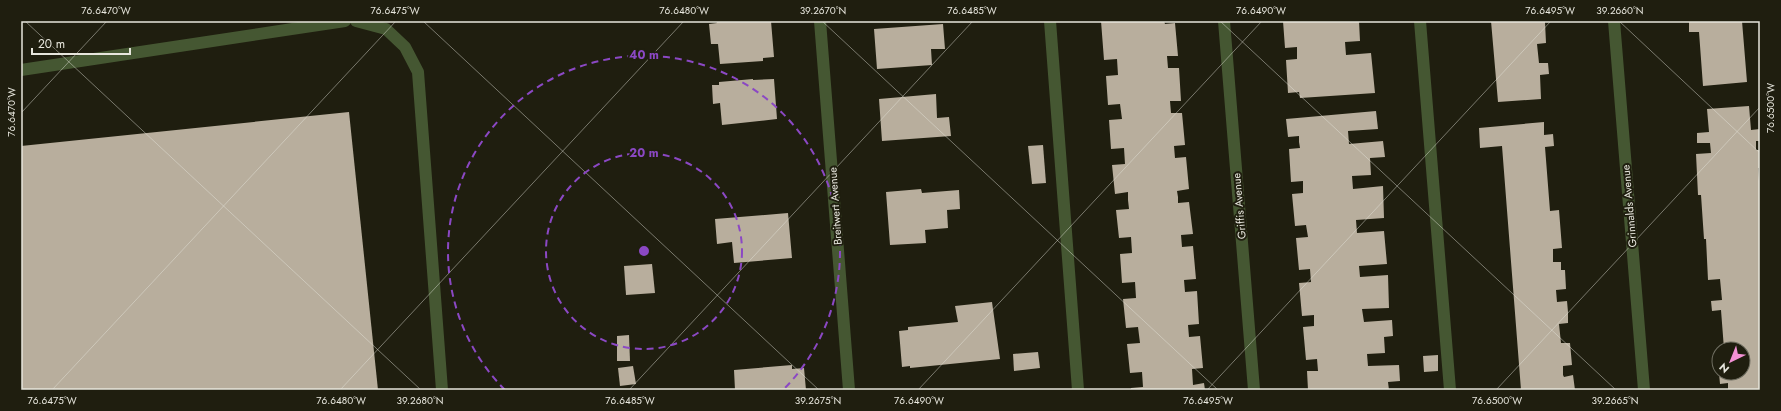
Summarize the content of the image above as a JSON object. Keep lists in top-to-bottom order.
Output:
{
  "streets": {
    "street": ["Breitwert Avenue", "Griffis Avenue", "Grinnalds Avenue"]
  },
  "scale_bar": "20 m",
  "north": "bottom left",
  "coordinates": [
    "76.6470°W",
    "76.6475°W",
    "76.6480°W",
    "39.2670°N",
    "76.6485°W",
    "76.6490°W",
    "76.6495°W",
    "39.2660°N",
    "76.6500°W",
    "39.2680°N",
    "39.2675°N",
    "39.2665°N"
  ],
  "rings": ["40 m", "20 m"]
}
